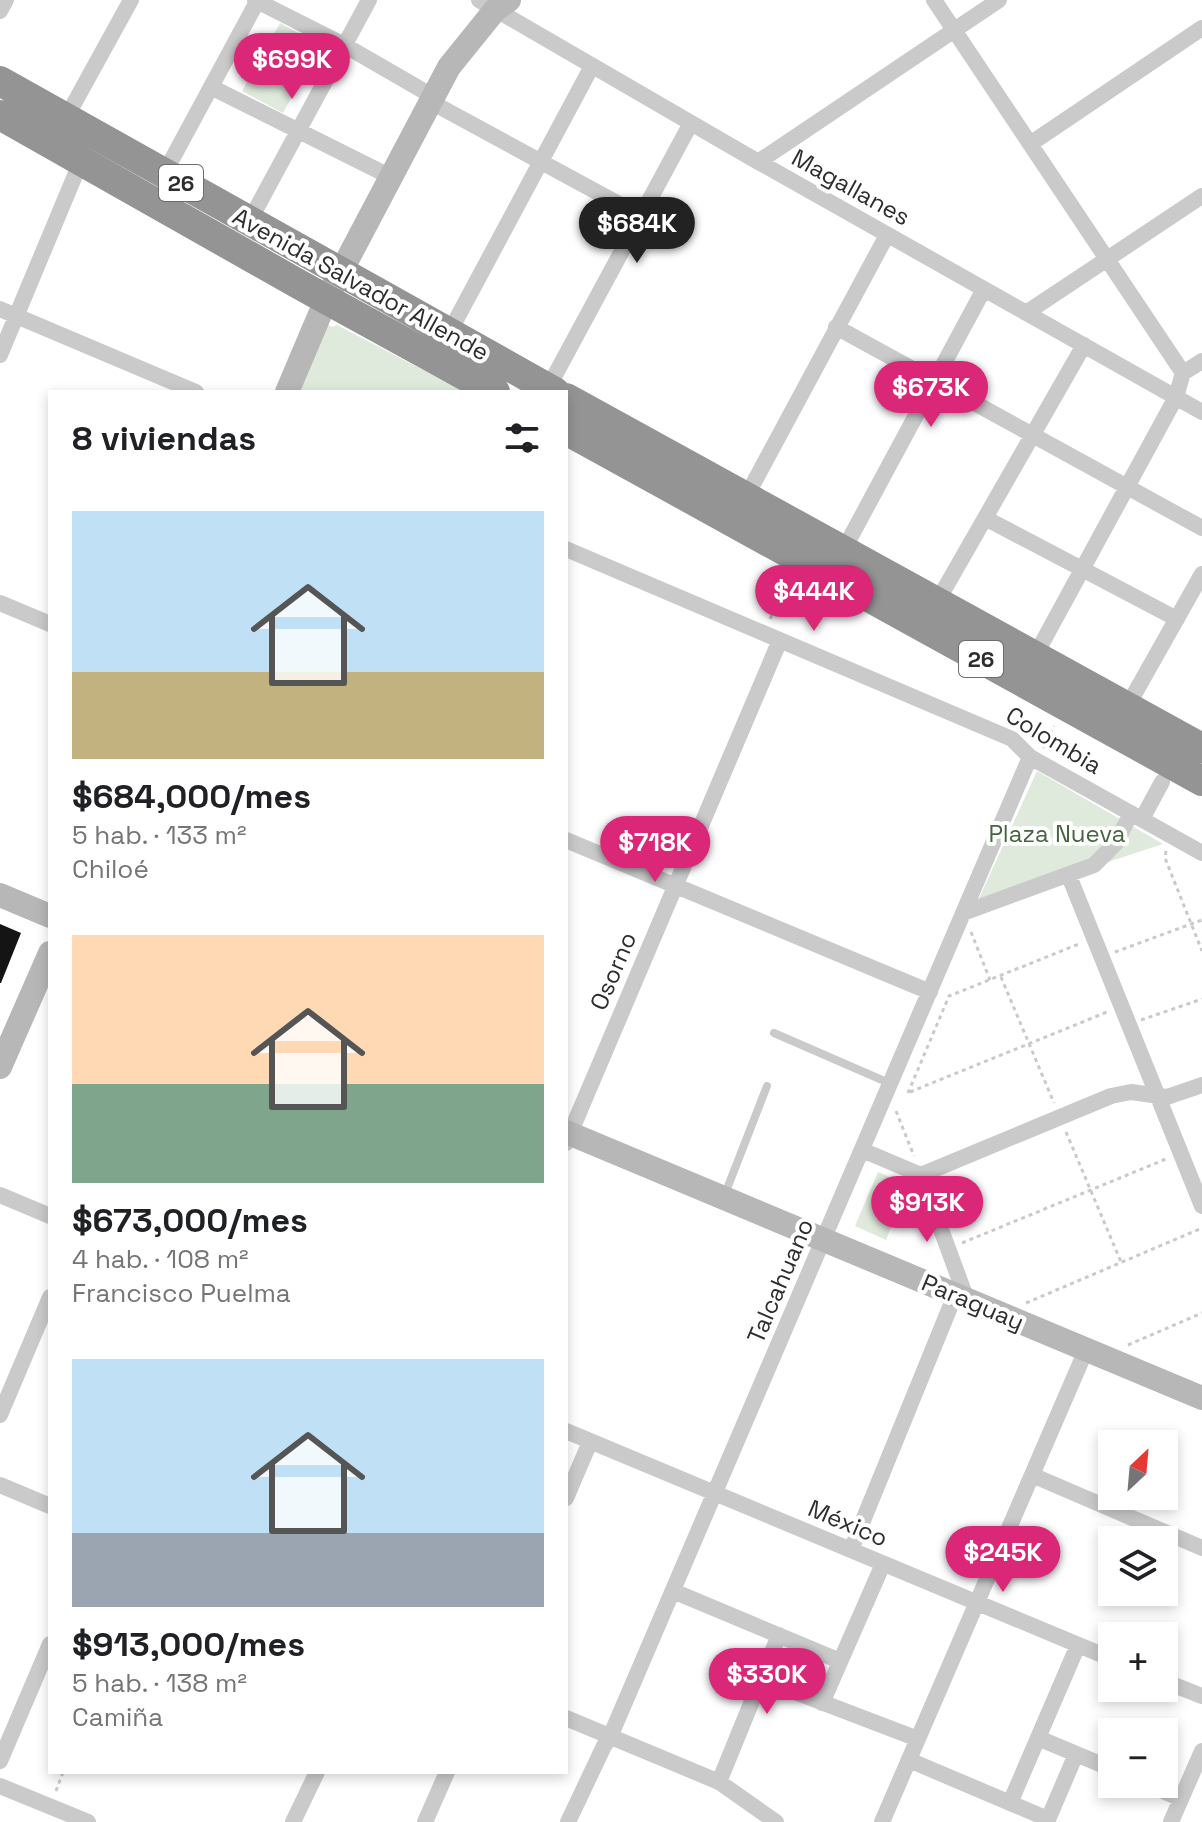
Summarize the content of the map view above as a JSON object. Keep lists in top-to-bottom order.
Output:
{
  "streets": {
    "highway": ["26", "Avenida Salvador Allende"],
    "street": [
      "Magallanes",
      "Colombia",
      "Osorno",
      "Talcahuano",
      "Paraguay",
      "México"
    ]
  },
  "crossings": [
    ["Colombia", "Osorno"],
    ["Colombia", "Talcahuano"],
    ["Talcahuano", "Paraguay"],
    ["Talcahuano", "México"]
  ],
  "parks": ["Plaza Nueva"],
  "north": "top right",
  "page": {
    "price": [
      "$699K",
      "$684K",
      "$673K",
      "$444K",
      "$718K",
      "$913K",
      "$245K",
      "$330K"
    ],
    "heading": "8 viviendas",
    "list": [
      {
        "name": "$684,000/mes",
        "note": "5 hab. · 133 m² · Chiloé"
      },
      {
        "name": "$673,000/mes",
        "note": "4 hab. · 108 m² · Francisco Puelma"
      },
      {
        "name": "$913,000/mes",
        "note": "5 hab. · 138 m² · Camiña"
      }
    ],
    "map_buttons": ["+", "−"]
  }
}
